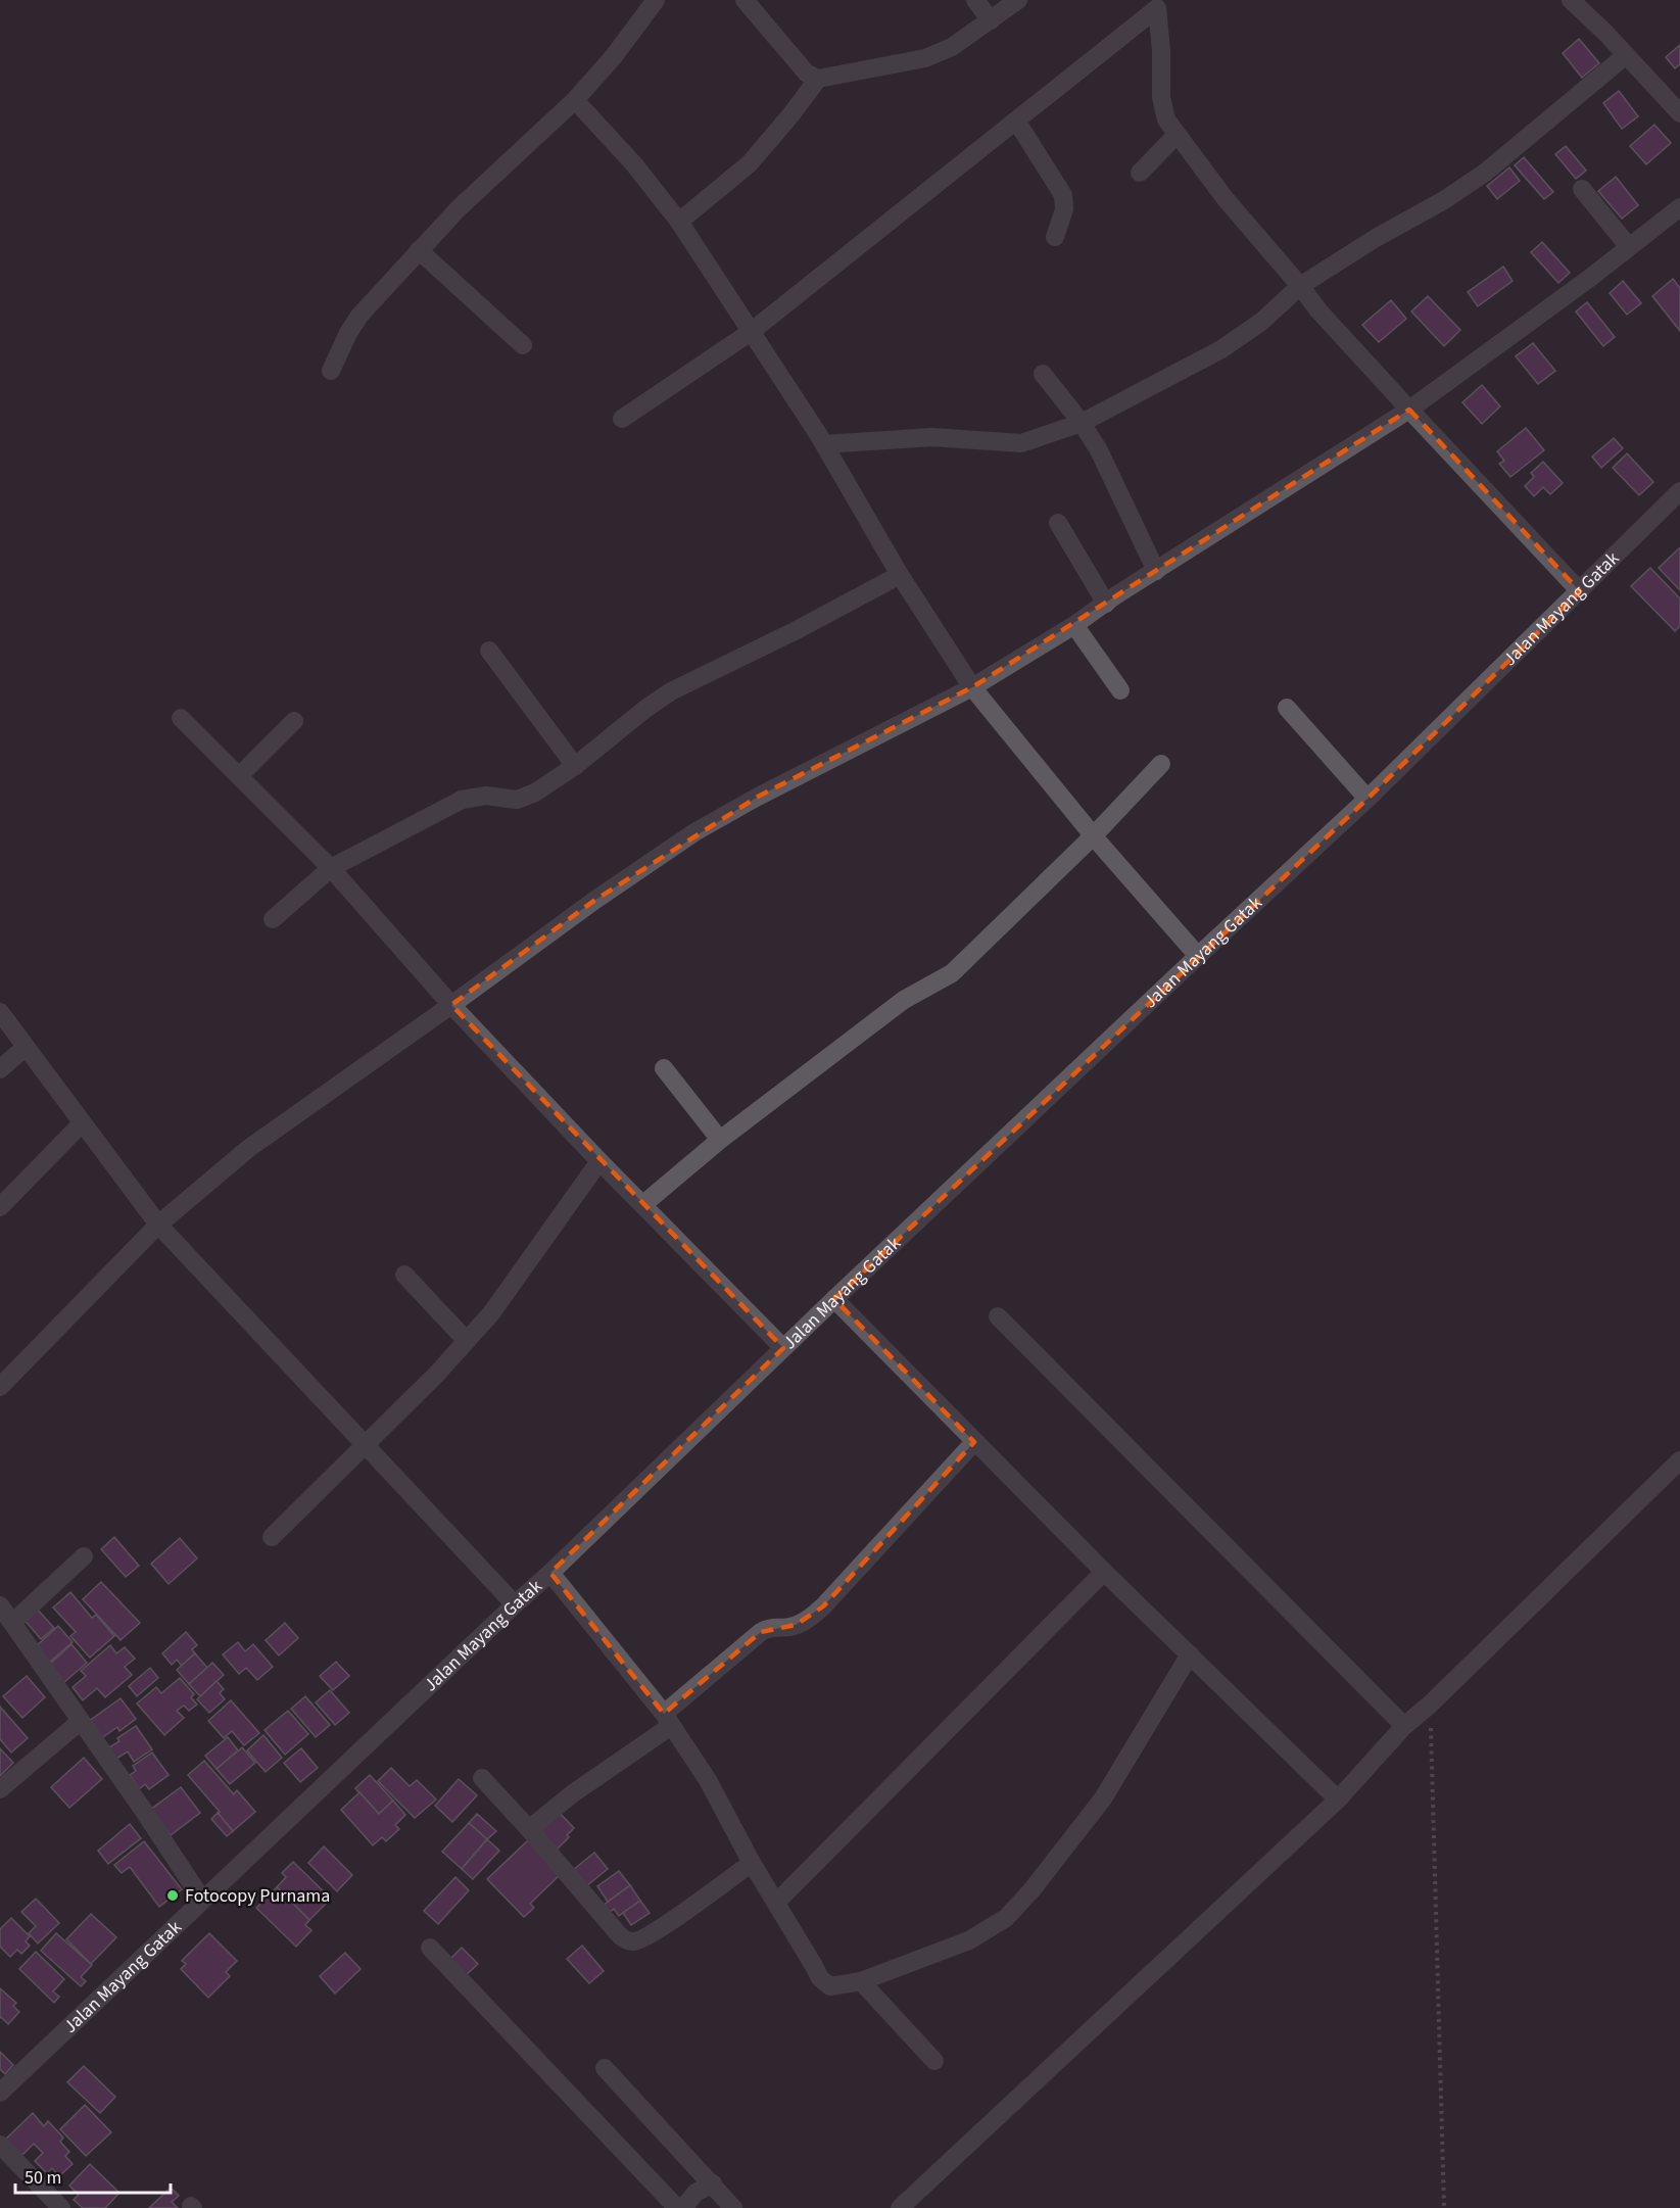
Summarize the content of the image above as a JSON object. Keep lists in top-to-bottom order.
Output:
{
  "streets": {
    "street": ["Jalan Mayang Gatak"]
  },
  "places": ["Fotocopy Purnama"],
  "scale_bar": "50 m"
}
